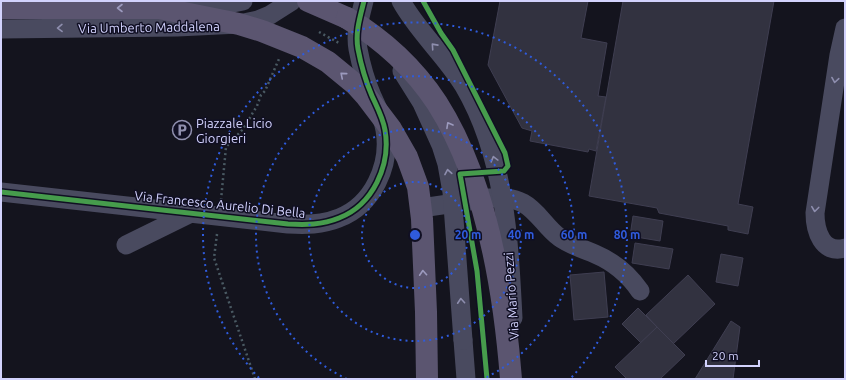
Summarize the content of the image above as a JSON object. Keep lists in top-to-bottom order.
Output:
{
  "streets": {
    "street": ["Via Umberto Maddalena", "Via Francesco Aurelio Di Bella", "Via Mario Pezzi"]
  },
  "places": {
    "parking": ["Piazzale Licio Giorgieri"]
  },
  "scale_bar": "20 m",
  "rings": [
    "20 m",
    "40 m",
    "60 m",
    "80 m"
  ]
}
